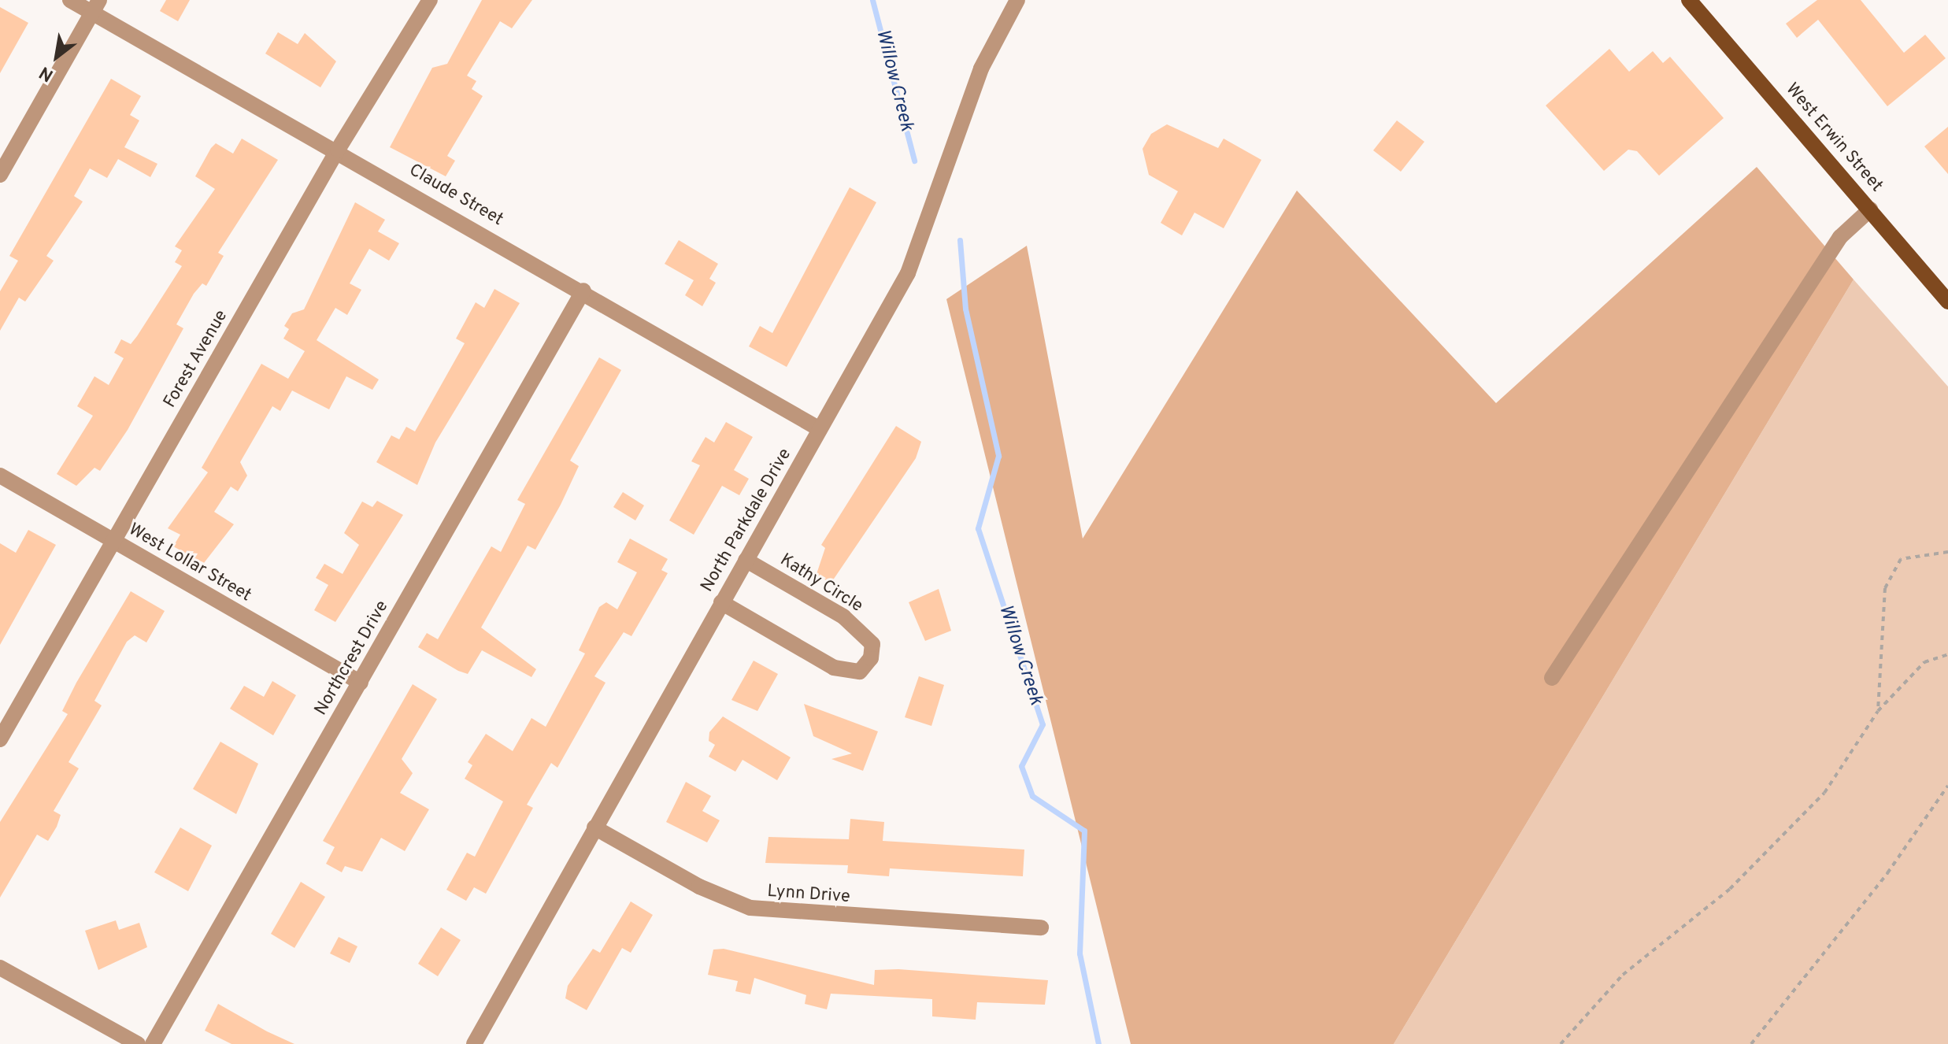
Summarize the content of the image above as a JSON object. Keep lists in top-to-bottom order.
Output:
{
  "streets": {
    "main road": ["West Erwin Street"],
    "street": [
      "Claude Street",
      "Forest Avenue",
      "North Parkdale Drive",
      "West Lollar Street",
      "Kathy Circle",
      "Northcrest Drive",
      "Lynn Drive"
    ]
  },
  "crossings": [
    ["Claude Street", "Forest Avenue"],
    ["Claude Street", "North Parkdale Drive"],
    ["Claude Street", "Northcrest Drive"],
    ["Forest Avenue", "West Lollar Street"],
    ["North Parkdale Drive", "Kathy Circle"],
    ["North Parkdale Drive", "Lynn Drive"],
    ["West Lollar Street", "Northcrest Drive"]
  ],
  "water": ["Willow Creek"],
  "north": "bottom left"
}
